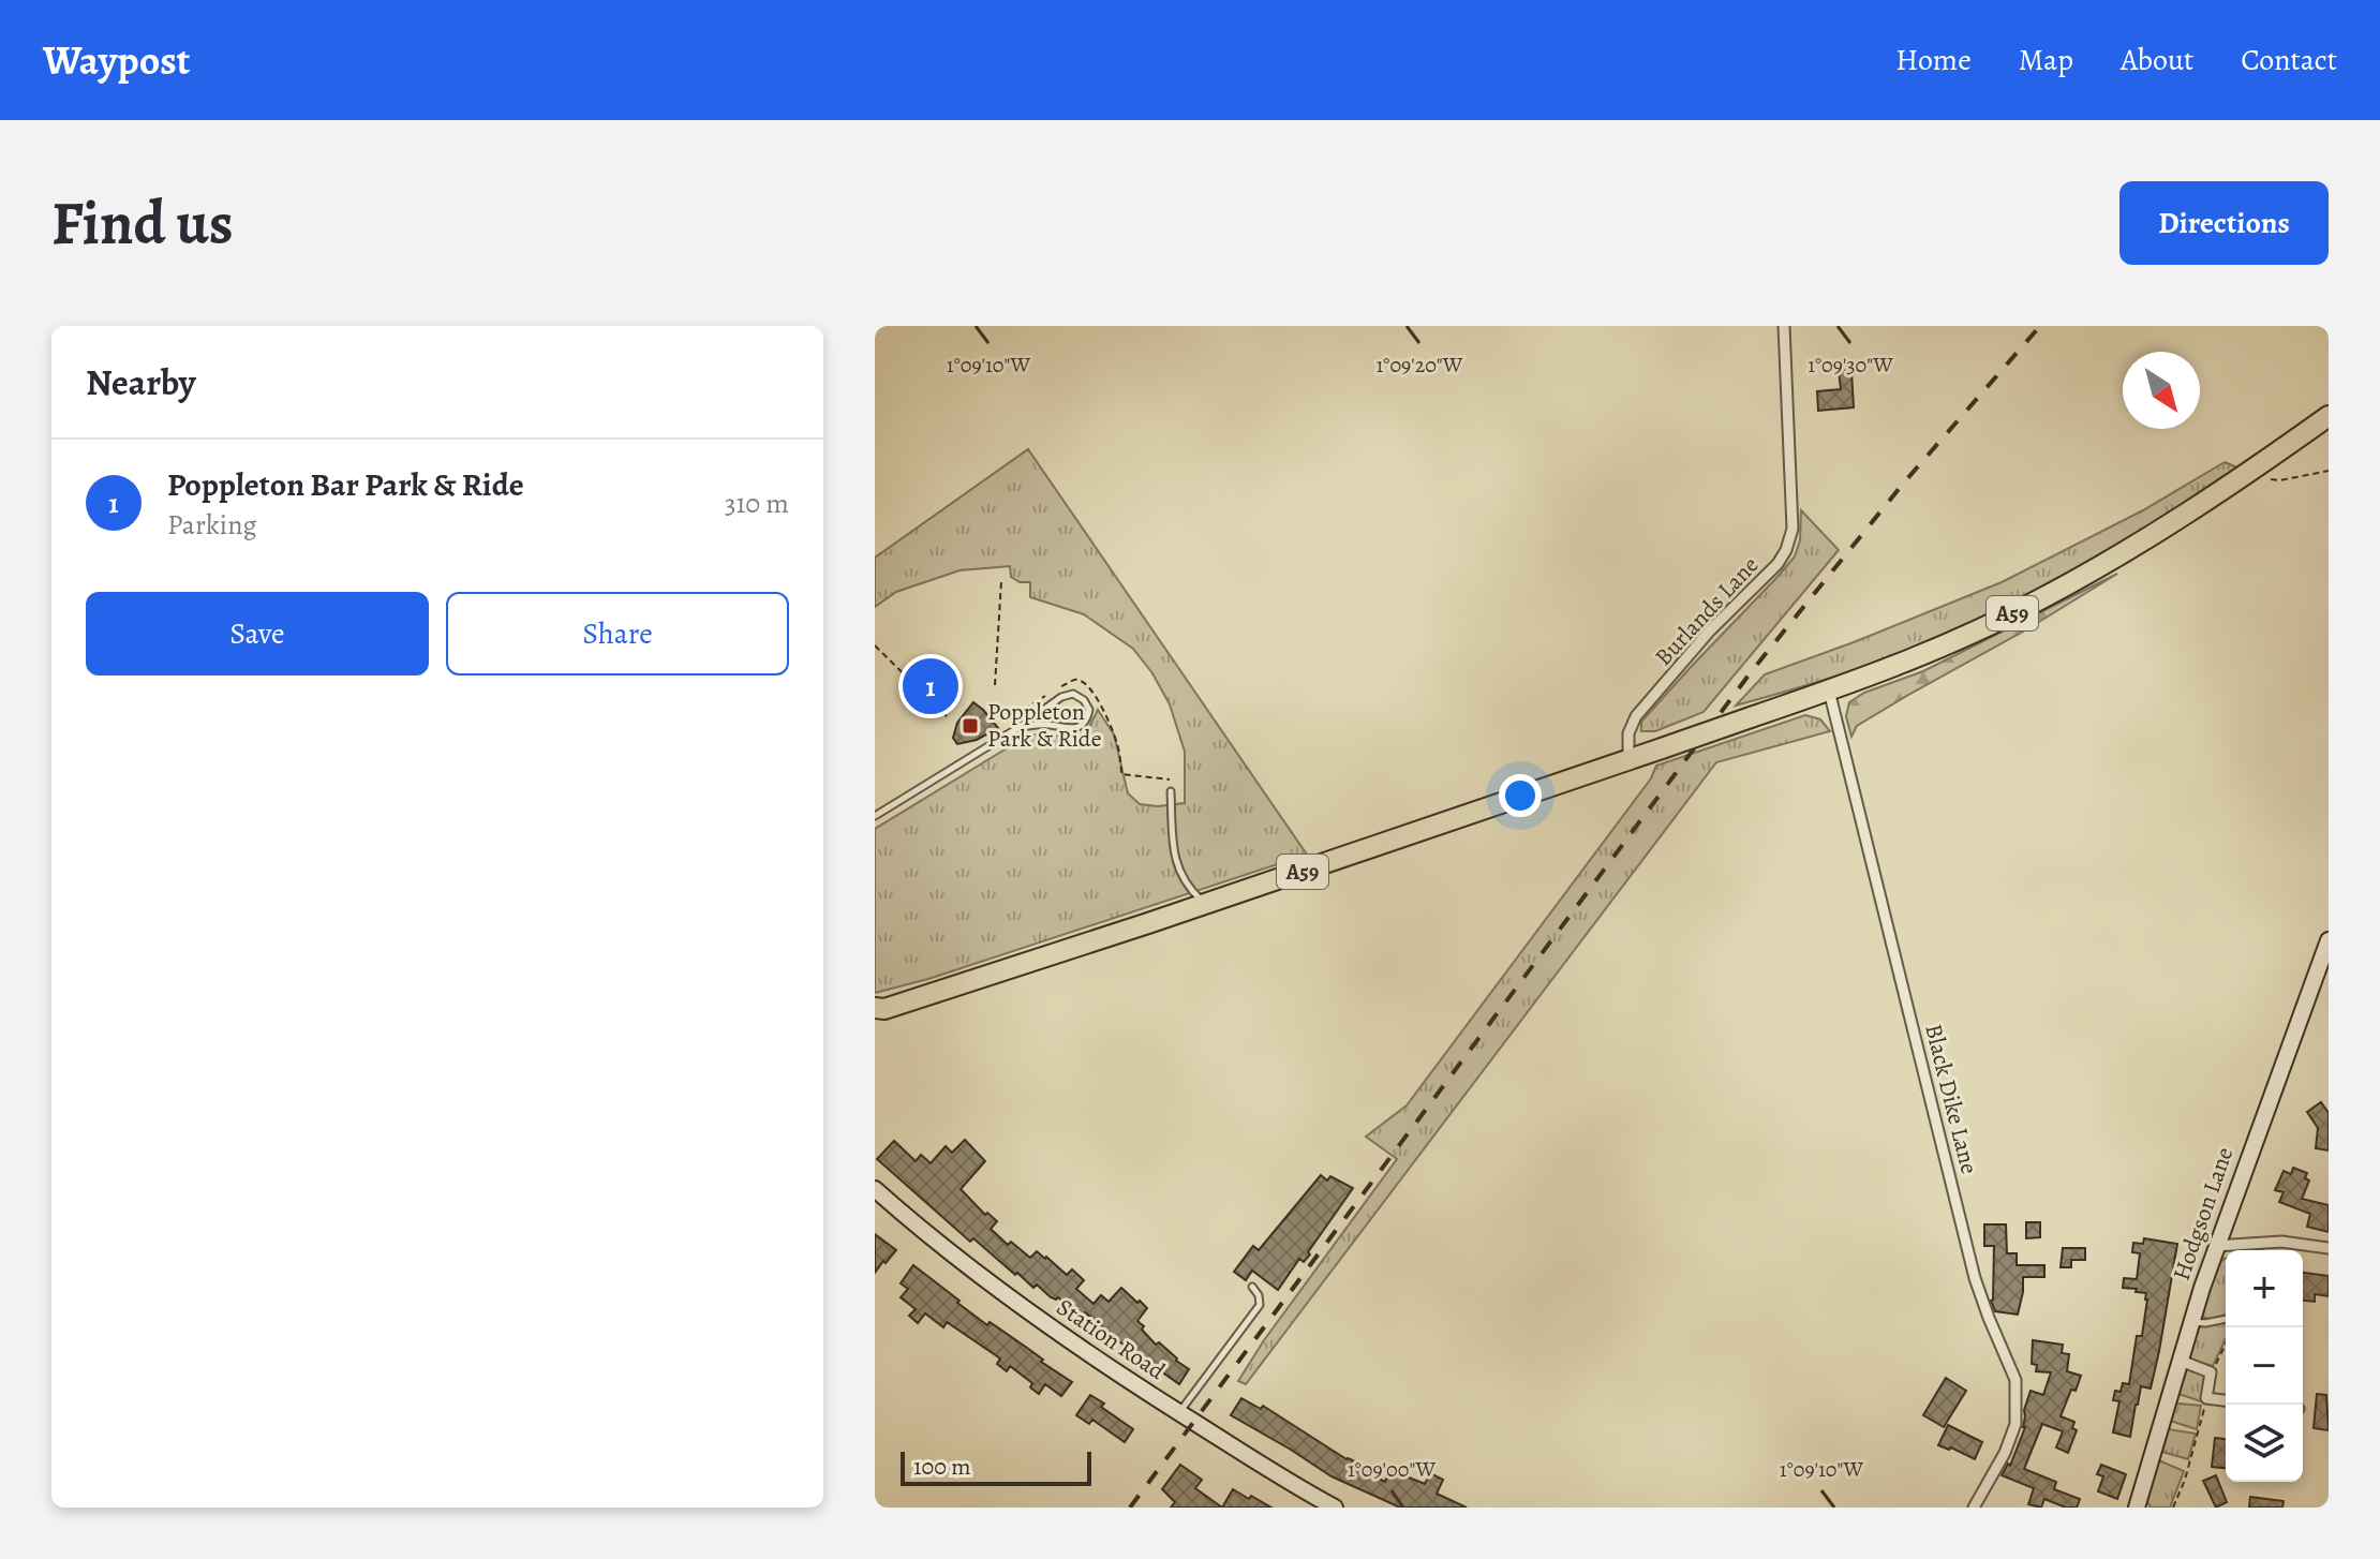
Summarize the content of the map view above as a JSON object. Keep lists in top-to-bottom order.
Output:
{
  "streets": {
    "highway": ["A59"],
    "street": [
      "Burlands Lane",
      "Black Dike Lane",
      "Hodgson Lane",
      "Station Road"
    ]
  },
  "crossings": [
    ["Burlands Lane", "A59"],
    ["A59", "Black Dike Lane"]
  ],
  "places": {
    "transit": ["Poppleton Park & Ride"]
  },
  "scale_bar": "100 m",
  "north": "bottom right",
  "page": {
    "header": "Waypost",
    "nav": [
      "Home",
      "Map",
      "About",
      "Contact"
    ],
    "buttons": [
      "Directions",
      ["Save", "Share"]
    ],
    "title": "Find us",
    "heading": "Nearby",
    "list": [
      {
        "mark": "1",
        "name": "Poppleton Bar Park & Ride",
        "note": "Parking",
        "value": "310 m"
      }
    ],
    "pins": "1",
    "map_buttons": ["+", "−"],
    "scale": "100 m"
  },
  "coordinates": [
    "1°09'10\"W",
    "1°09'20\"W",
    "1°09'30\"W",
    "1°09'00\"W"
  ]
}
